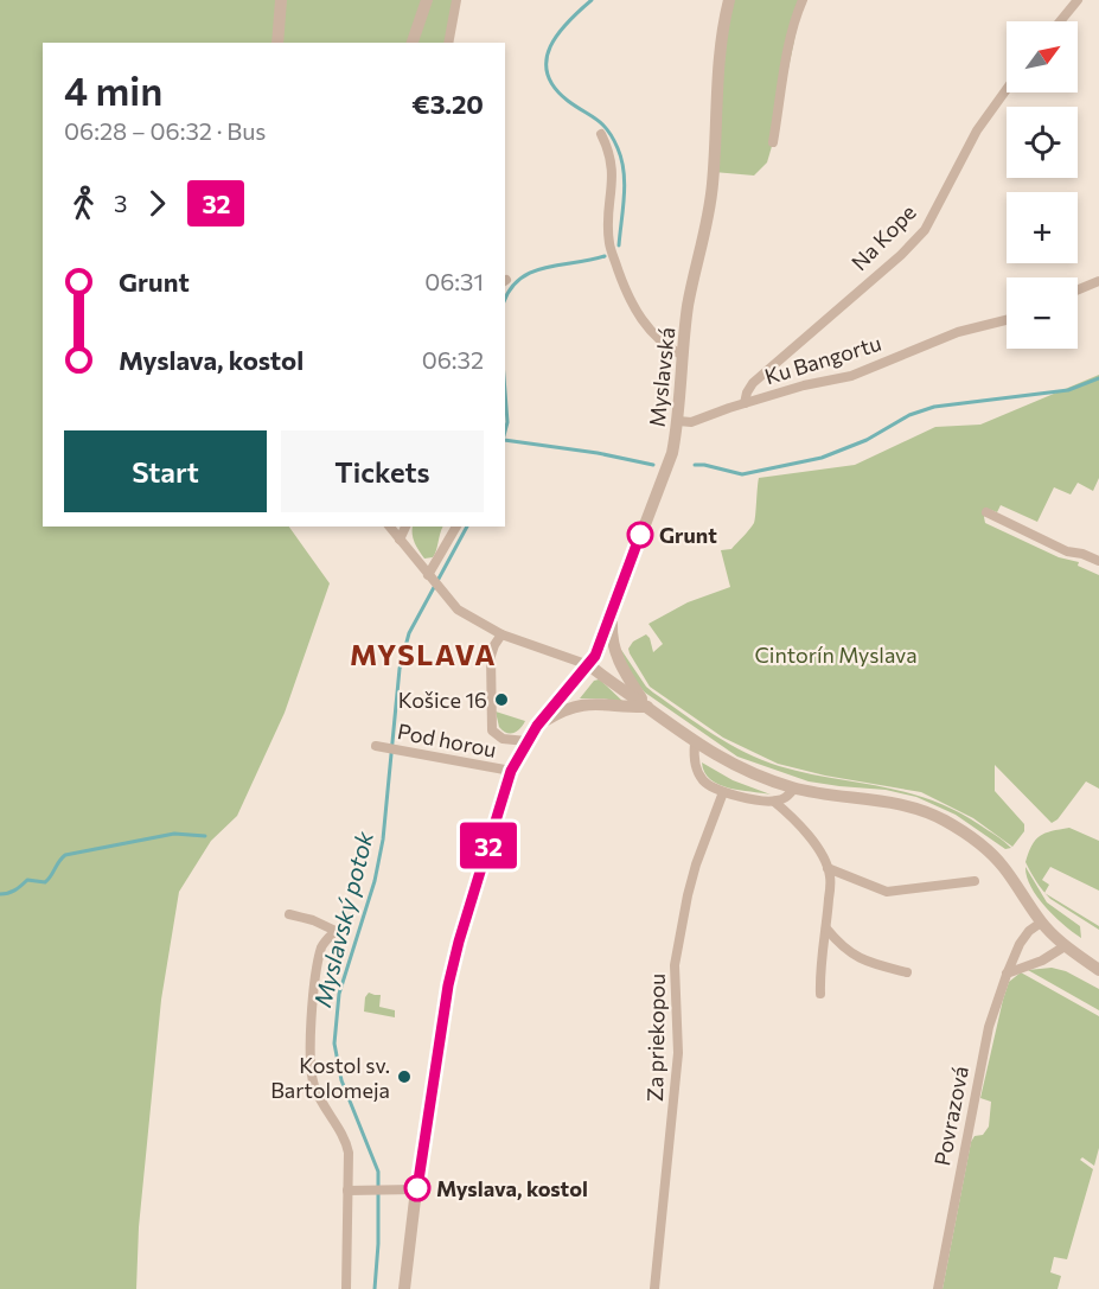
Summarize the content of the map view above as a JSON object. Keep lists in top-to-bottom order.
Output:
{
  "streets": {
    "street": [
      "Na Kope",
      "Ku Bangortu",
      "Myslavská",
      "Pod horou",
      "Za priekopou",
      "Povrazová"
    ]
  },
  "crossings": [
    ["Na Kope", "Ku Bangortu"],
    ["Ku Bangortu", "Myslavská"],
    ["Myslavská", "Pod horou"]
  ],
  "districts": ["MYSLAVA"],
  "water": ["Myslavský potok"],
  "parks": ["Cintorín Myslava"],
  "places": [
    "Grunt",
    "Košice 16",
    "Kostol sv. Bartolomeja",
    "Myslava, kostol"
  ],
  "lines": ["bus line 32"],
  "north": "top right",
  "page": {
    "on_map": "32",
    "map_buttons": ["+", "−"],
    "heading": ["4 min", "06:28 – 06:32 · Bus", "€3.20"],
    "legs": ["3", "32"],
    "list": [
      {
        "name": "Grunt",
        "value": "06:31"
      },
      {
        "name": "Myslava, kostol",
        "value": "06:32"
      }
    ],
    "buttons": ["Start", "Tickets"]
  }
}
